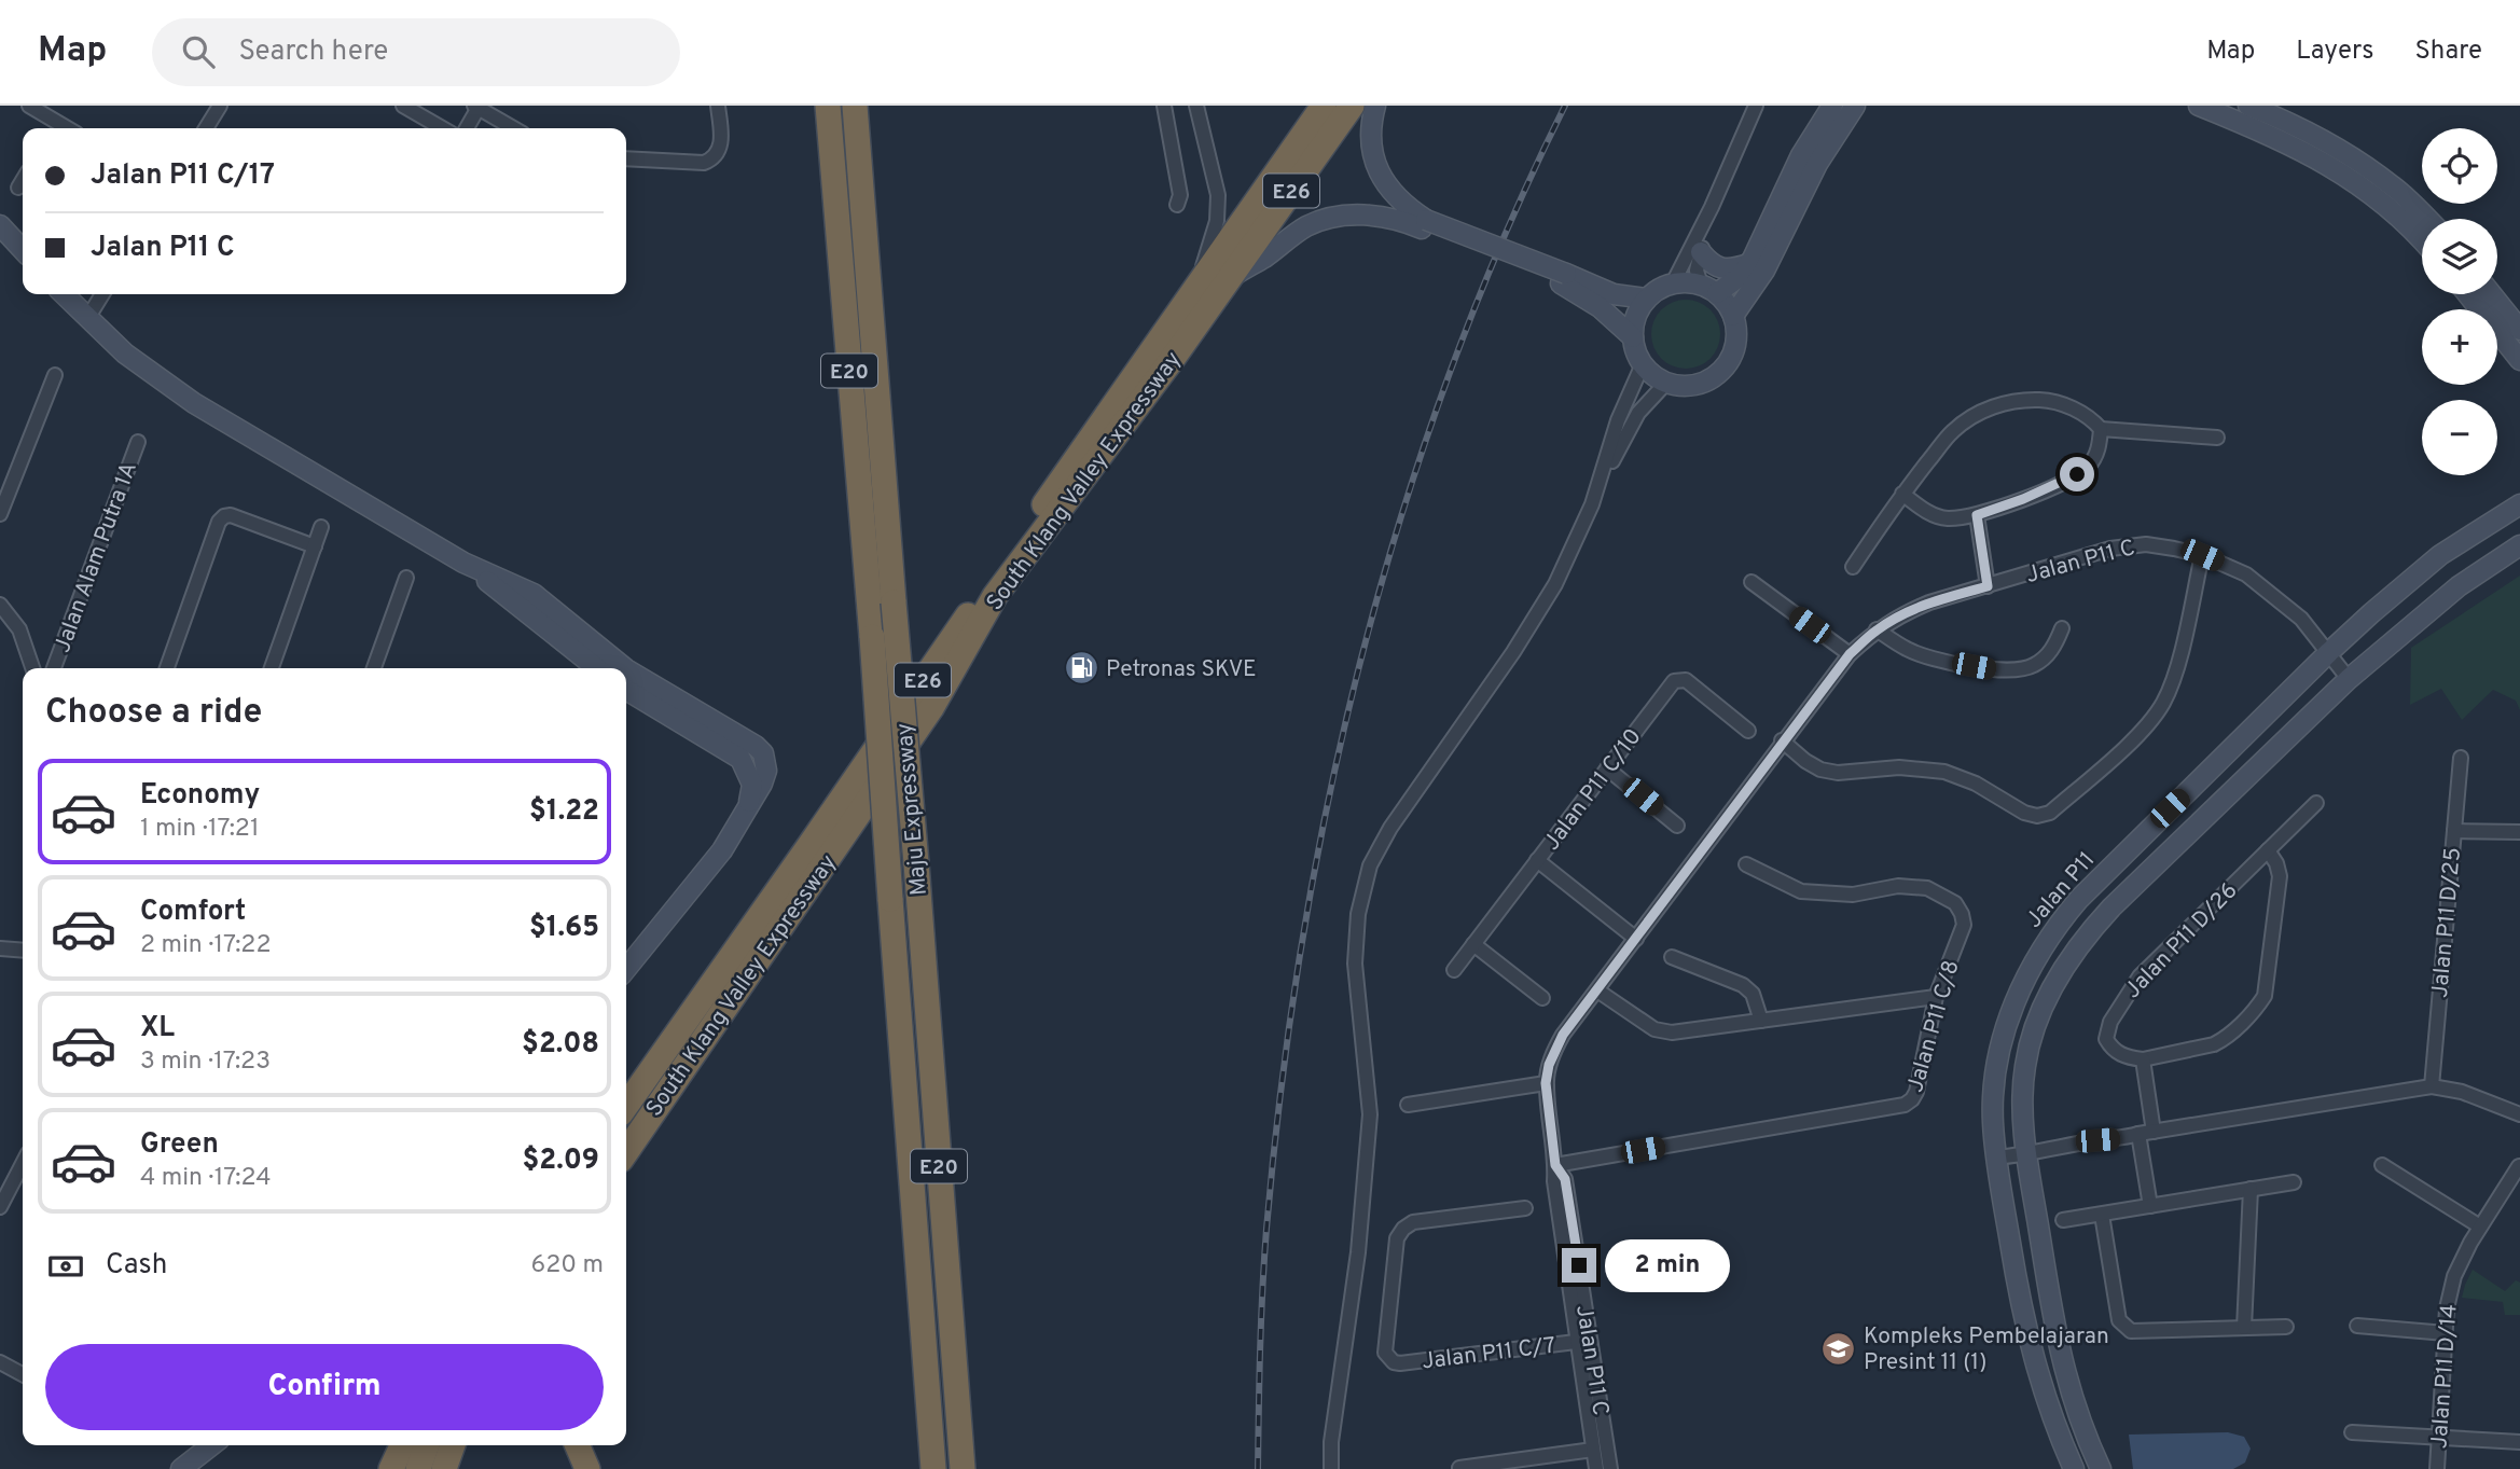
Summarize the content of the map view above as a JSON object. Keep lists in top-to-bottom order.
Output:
{
  "streets": {
    "highway": [
      "E26",
      "E20",
      "South Klang Valley Expressway",
      "Maju Expressway"
    ],
    "main road": ["Jalan P11"],
    "street": [
      "Jalan Alam Putra 1A",
      "Jalan P11 C",
      "Jalan P11 C/10",
      "Jalan P11 D/25",
      "Jalan P11 D/26",
      "Jalan P11 C/8",
      "Jalan P11 C/7",
      "Jalan P11 D/14"
    ]
  },
  "crossings": [
    ["Jalan P11 C", "Jalan P11"],
    ["Jalan P11 C", "Jalan P11 C/8"],
    ["Jalan P11 C", "Jalan P11 C/7"]
  ],
  "places": {
    "fuel station": ["Petronas SKVE"],
    "school or university": ["Kompleks Pembelajaran Presint 11 (1)"]
  },
  "page": {
    "header": "Map",
    "search": "Search here",
    "nav": ["Map", "Layers", "Share"],
    "map_buttons": ["+", "−"],
    "banner": ["Jalan P11 C/17", "Jalan P11 C"],
    "heading": "Choose a ride",
    "list": [
      {
        "name": "Economy",
        "note": "1 min · 17:21",
        "value": "$1.22"
      },
      {
        "name": "Comfort",
        "note": "2 min · 17:22",
        "value": "$1.65"
      },
      {
        "name": "XL",
        "note": "3 min · 17:23",
        "value": "$2.08"
      },
      {
        "name": "Green",
        "note": "4 min · 17:24",
        "value": "$2.09"
      }
    ],
    "pay": ["Cash", "620 m"],
    "bubble": "2 min",
    "buttons": "Confirm"
  }
}
